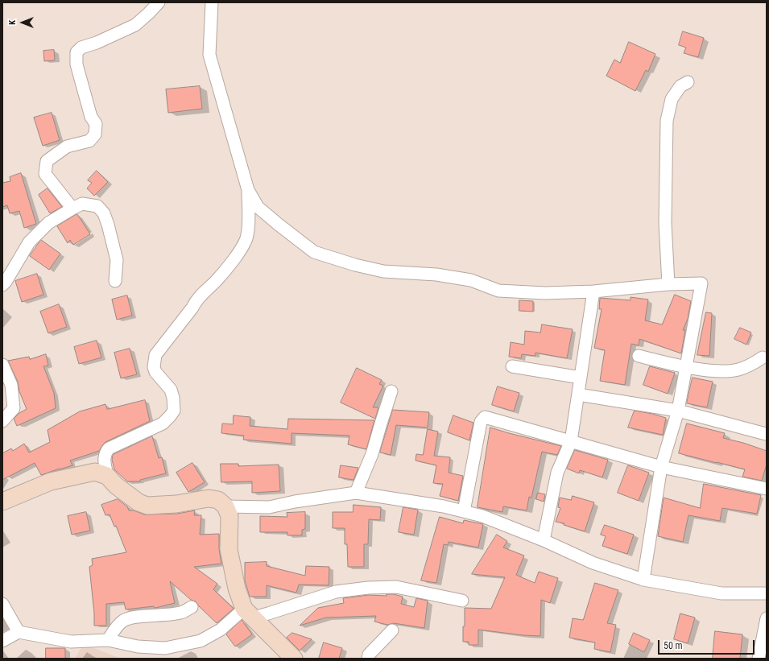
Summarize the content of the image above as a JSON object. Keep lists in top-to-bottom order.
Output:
{
  "scale_bar": "50 m",
  "north": "left"
}
